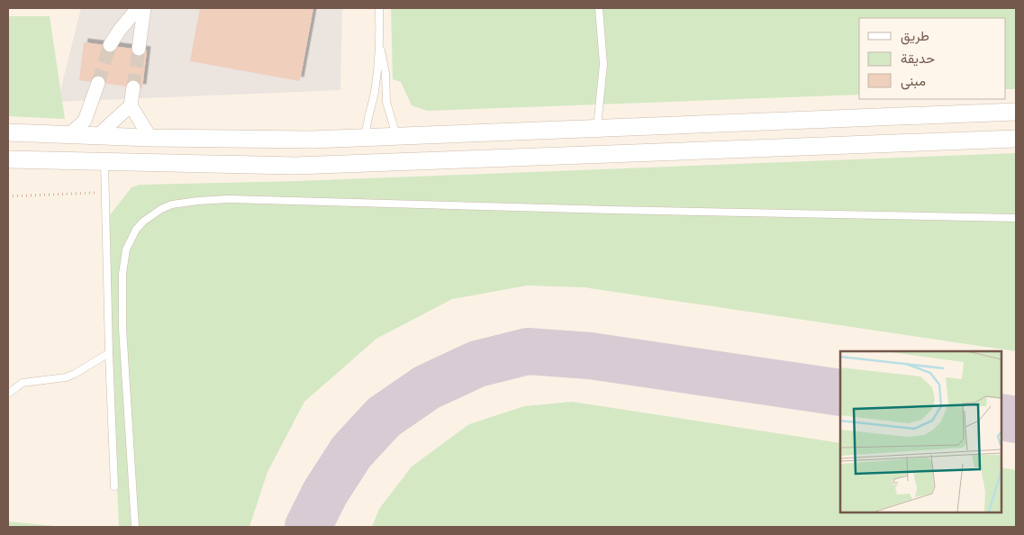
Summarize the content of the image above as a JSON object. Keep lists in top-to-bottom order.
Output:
{
  "legend": ["طريق", "حديقة", "مبنى"]
}
